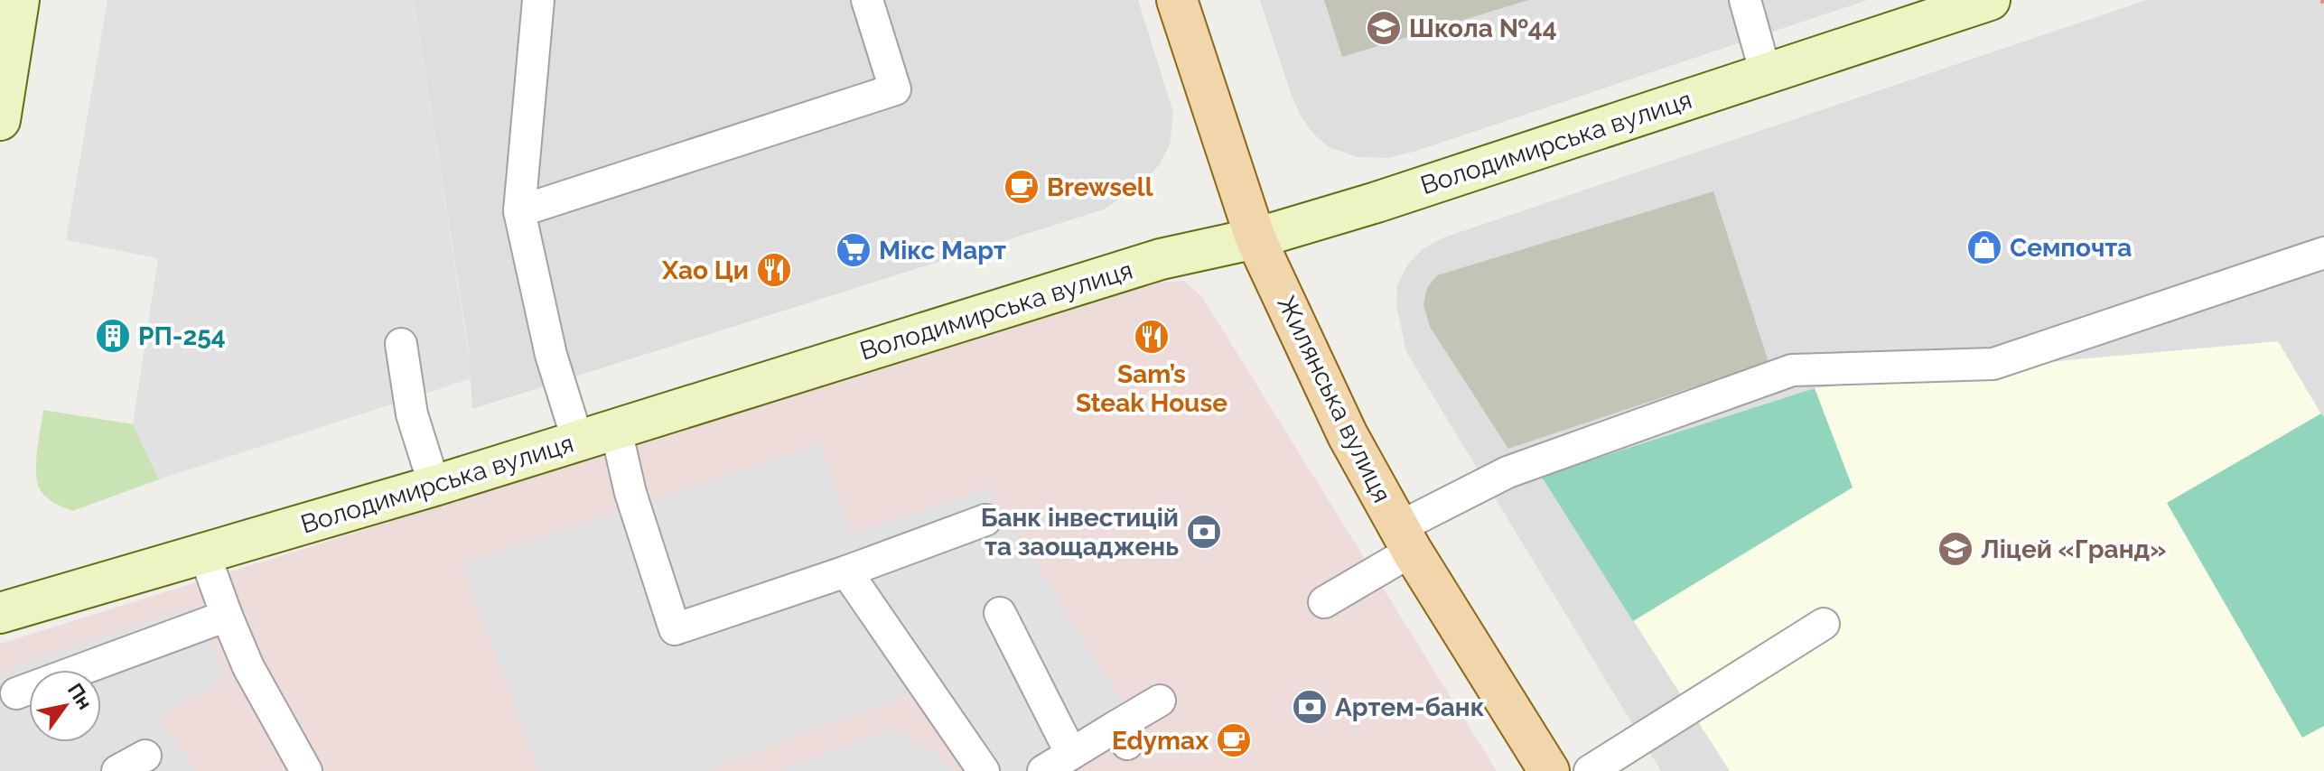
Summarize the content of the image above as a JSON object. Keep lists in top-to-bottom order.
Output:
{
  "streets": {
    "main road": ["Жилянська вулиця"],
    "street": ["Володимирська вулиця"]
  },
  "crossings": [
    ["Володимирська вулиця", "Жилянська вулиця"]
  ],
  "places": {
    "school or university": ["Школа №44", "Ліцей «Гранд»"],
    "cafe": ["Brewsell", "Edymax"],
    "shop": ["Семпочта"],
    "supermarket": ["Мікс Март"],
    "restaurant": ["Хао Ци", "Sam’s Steak House"],
    "building": ["РП-254"],
    "bank": ["Банк інвестицій та заощаджень", "Артем-банк"]
  },
  "north": "top right"
}
